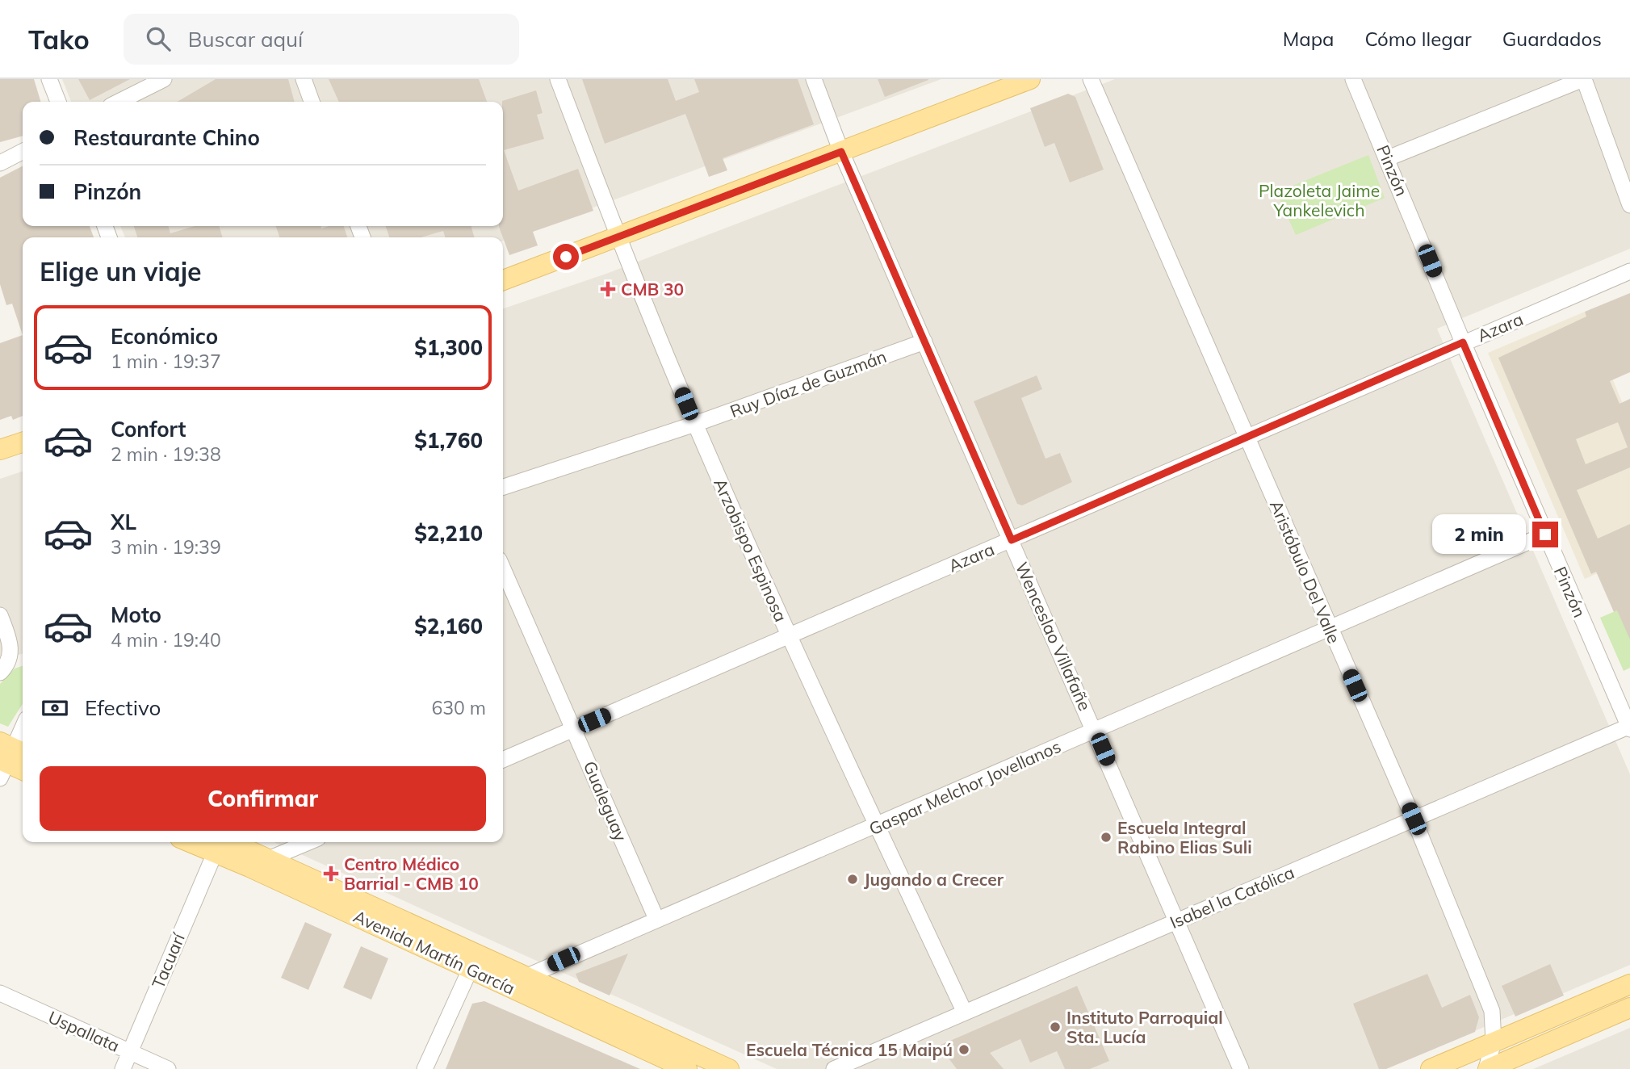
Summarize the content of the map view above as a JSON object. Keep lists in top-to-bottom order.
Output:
{
  "streets": {
    "main road": ["Avenida Martín García"],
    "street": [
      "Pinzón",
      "Azara",
      "Ruy Díaz de Guzmán",
      "Arzobispo Espinosa",
      "Aristóbulo Del Valle",
      "Wenceslao Villafañe",
      "Gaspar Melchor Jovellanos",
      "Gualeguay",
      "Isabel la Católica",
      "Tacuarí",
      "Uspallata"
    ]
  },
  "crossings": [
    ["Pinzón", "Azara"],
    ["Pinzón", "Gaspar Melchor Jovellanos"],
    ["Pinzón", "Isabel la Católica"],
    ["Azara", "Arzobispo Espinosa"],
    ["Azara", "Aristóbulo Del Valle"],
    ["Azara", "Wenceslao Villafañe"],
    ["Azara", "Gualeguay"],
    ["Ruy Díaz de Guzmán", "Arzobispo Espinosa"],
    ["Ruy Díaz de Guzmán", "Wenceslao Villafañe"],
    ["Arzobispo Espinosa", "Gaspar Melchor Jovellanos"],
    ["Arzobispo Espinosa", "Isabel la Católica"],
    ["Aristóbulo Del Valle", "Gaspar Melchor Jovellanos"],
    ["Aristóbulo Del Valle", "Isabel la Católica"],
    ["Wenceslao Villafañe", "Gaspar Melchor Jovellanos"],
    ["Wenceslao Villafañe", "Isabel la Católica"],
    ["Gaspar Melchor Jovellanos", "Gualeguay"],
    ["Gaspar Melchor Jovellanos", "Avenida Martín García"],
    ["Avenida Martín García", "Tacuarí"],
    ["Tacuarí", "Uspallata"]
  ],
  "parks": ["Plazoleta Jaime Yankelevich"],
  "places": {
    "health": ["CMB 30", "Centro Médico Barrial - CMB 10"],
    "other": [
      "Escuela Integral Rabino Elias Suli",
      "Jugando a Crecer",
      "Instituto Parroquial Sta. Lucía",
      "Escuela Técnica 15 Maipú"
    ]
  },
  "page": {
    "header": "Tako",
    "search": "Buscar aquí",
    "nav": ["Mapa", "Cómo llegar", "Guardados"],
    "banner": ["Restaurante Chino", "Pinzón"],
    "heading": "Elige un viaje",
    "list": [
      {
        "name": "Económico",
        "note": "1 min · 19:37",
        "value": "$1,300"
      },
      {
        "name": "Confort",
        "note": "2 min · 19:38",
        "value": "$1,760"
      },
      {
        "name": "XL",
        "note": "3 min · 19:39",
        "value": "$2,210"
      },
      {
        "name": "Moto",
        "note": "4 min · 19:40",
        "value": "$2,160"
      }
    ],
    "bubble": "2 min",
    "pay": ["Efectivo", "630 m"],
    "buttons": "Confirmar"
  }
}
